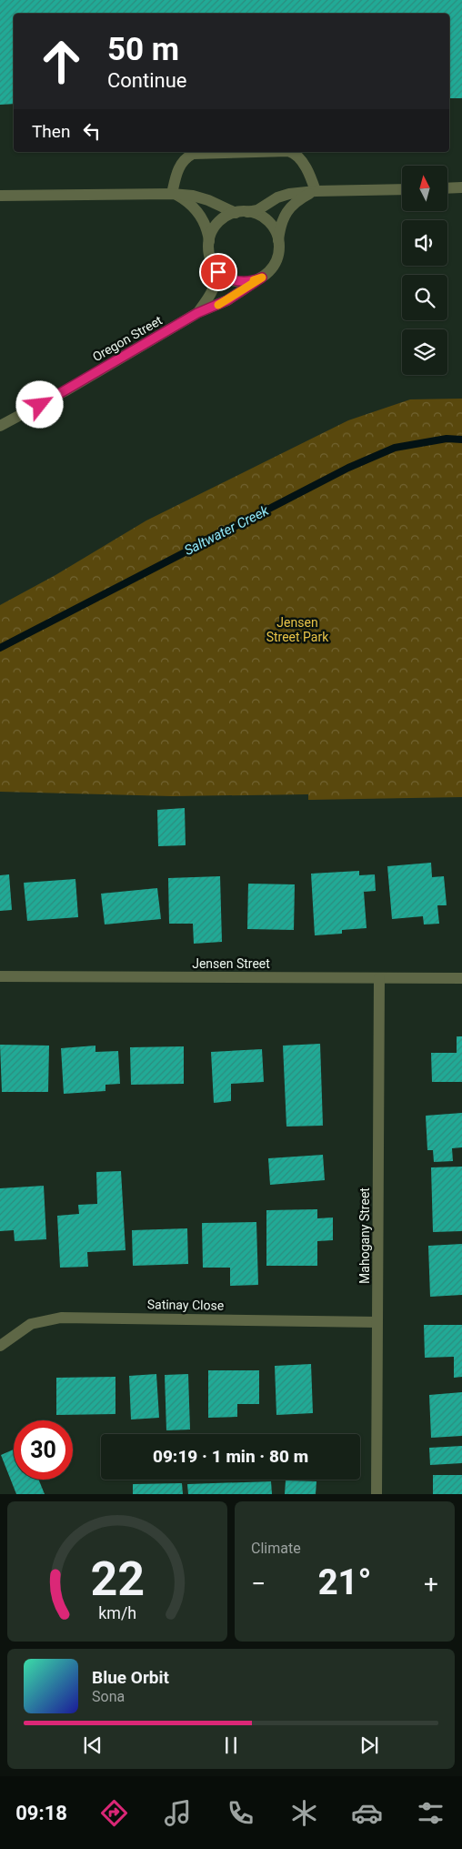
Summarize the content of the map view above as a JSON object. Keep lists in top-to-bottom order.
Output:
{
  "streets": {
    "street": [
      "Oregon Street",
      "Jensen Street",
      "Mahogany Street",
      "Satinay Close"
    ]
  },
  "crossings": [
    ["Jensen Street", "Mahogany Street"],
    ["Mahogany Street", "Satinay Close"]
  ],
  "water": ["Saltwater Creek"],
  "parks": ["Jensen Street Park"],
  "north": "top",
  "page": {
    "turn": ["50 m", "Continue"],
    "then": "Then",
    "limit": "30",
    "trip": "09:19 · 1 min · 80 m",
    "tile": "Climate",
    "heat": ["−", "21°", "+"],
    "song": ["Blue Orbit", "Sona"],
    "tabs": "09:18",
    "gauge": ["22", "km/h"]
  }
}
